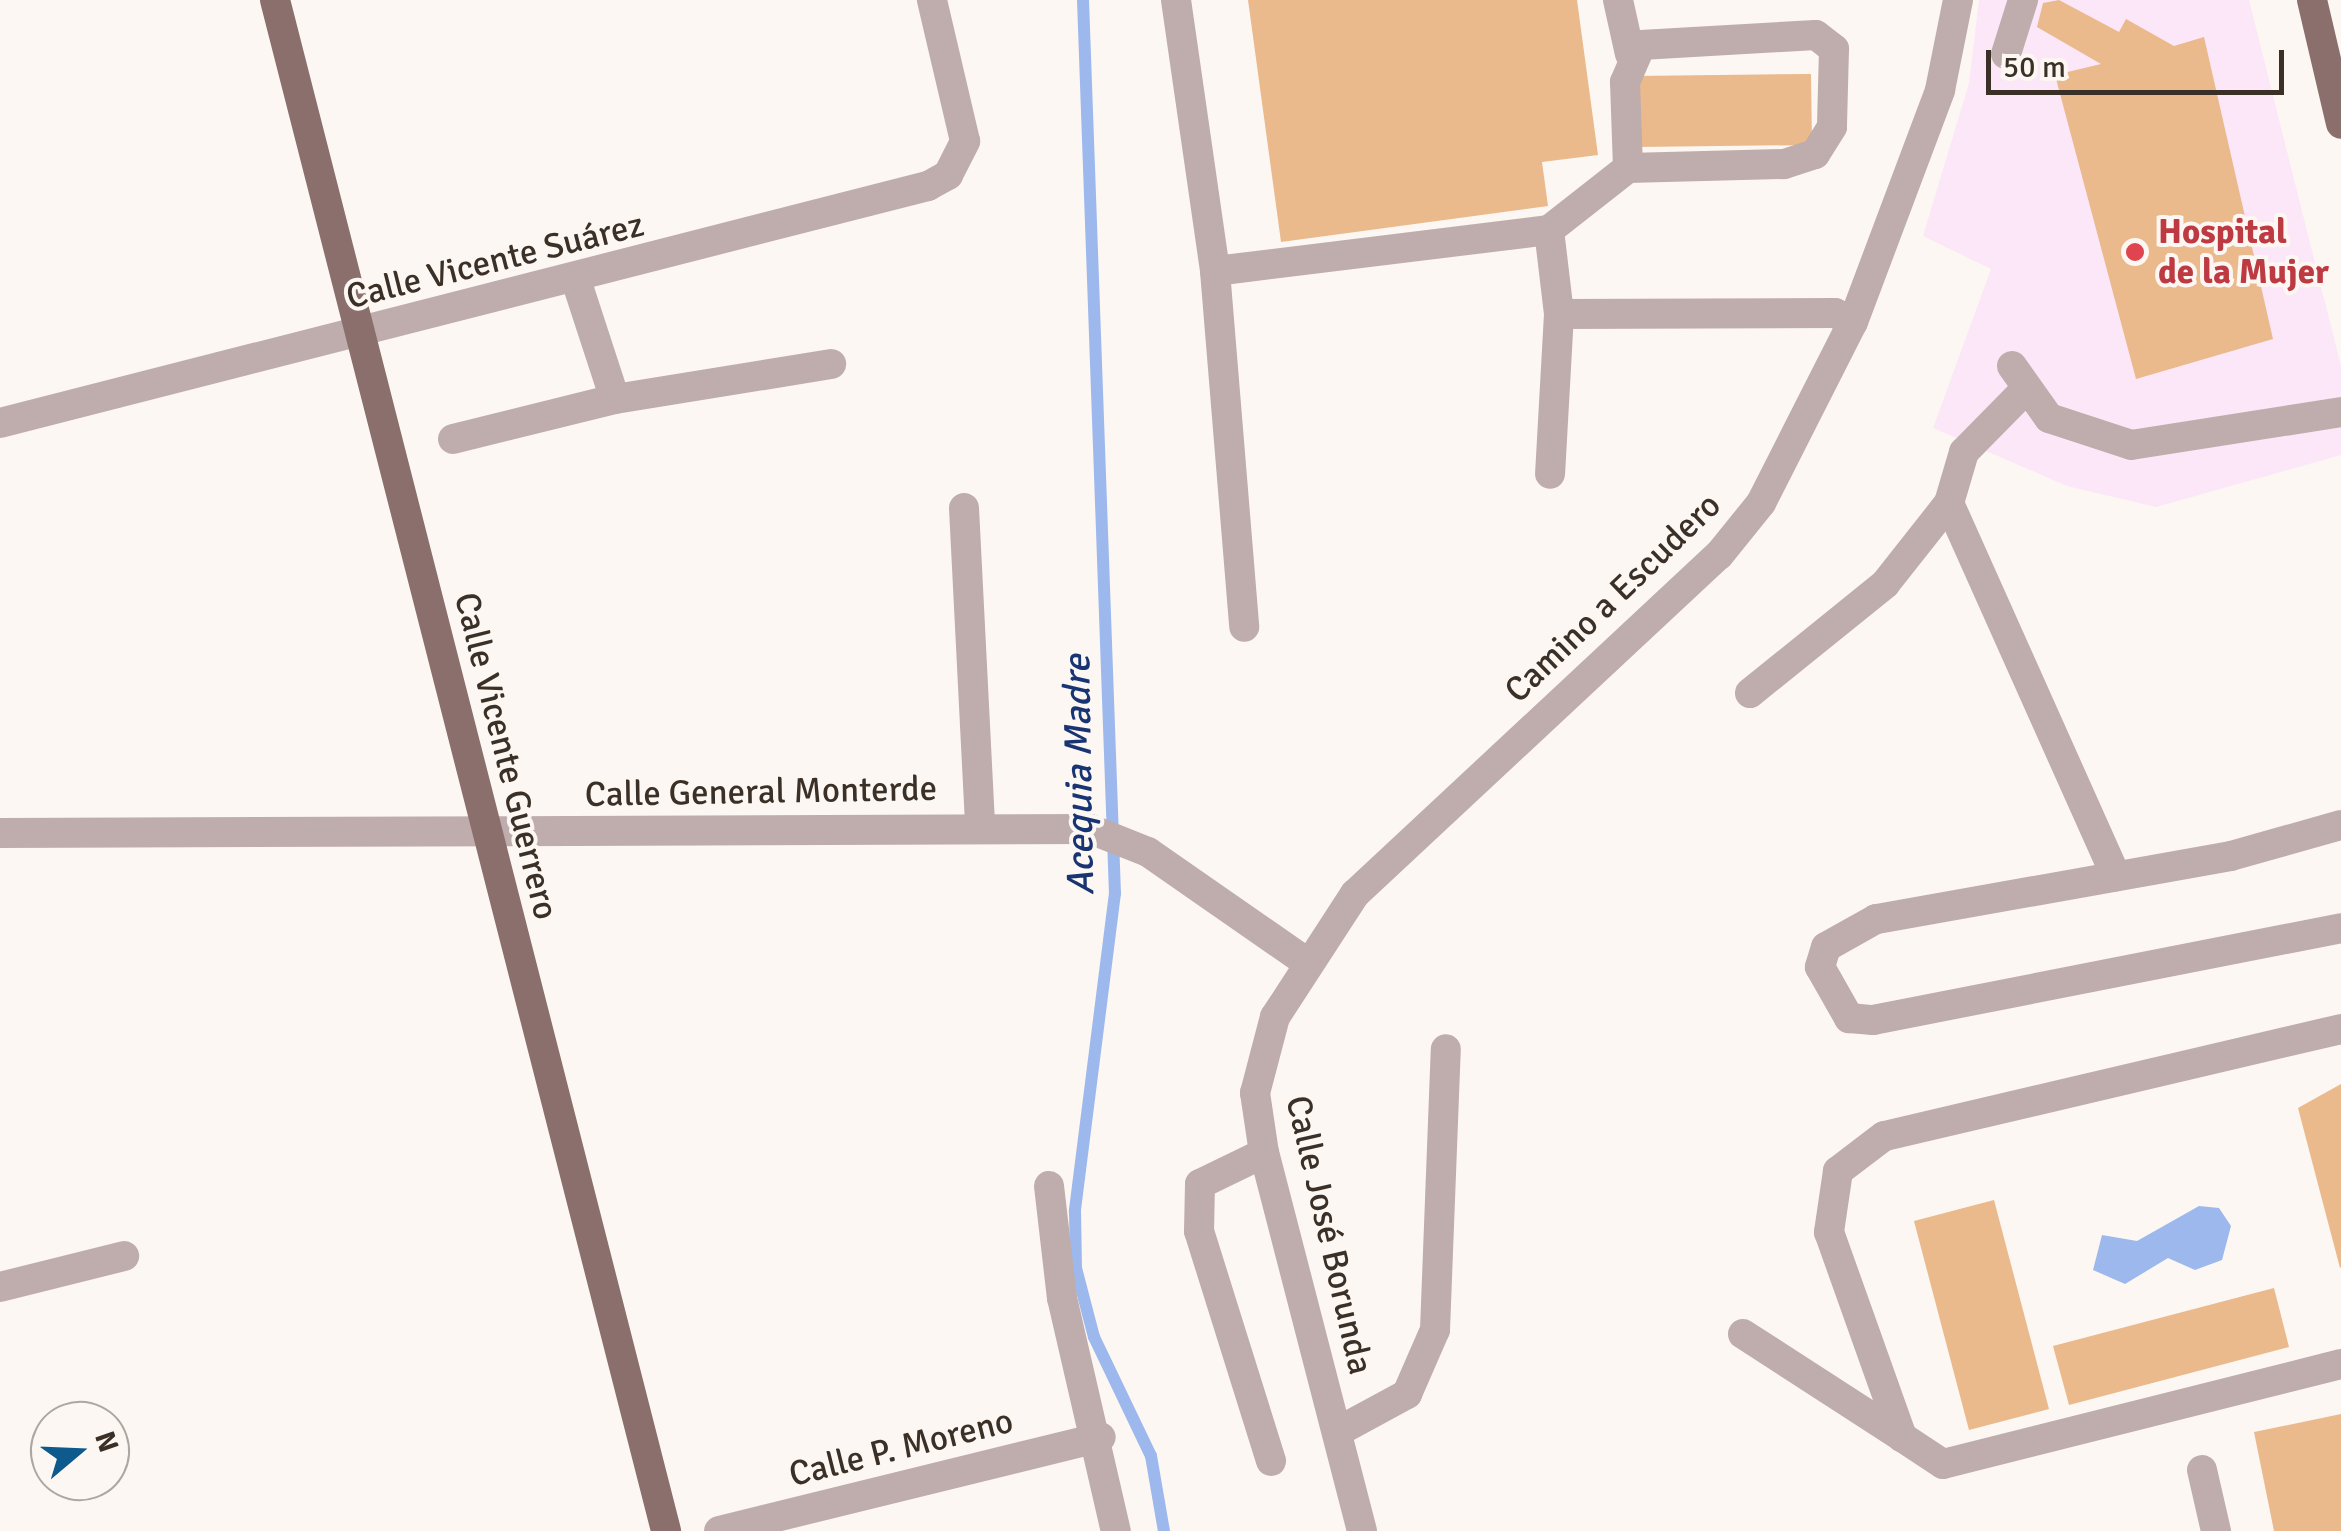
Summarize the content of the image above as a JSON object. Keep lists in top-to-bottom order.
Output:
{
  "streets": {
    "main road": ["Calle Vicente Guerrero"],
    "street": [
      "Calle Vicente Suárez",
      "Camino a Escudero",
      "Calle General Monterde",
      "Calle José Borunda",
      "Calle P. Moreno"
    ]
  },
  "crossings": [
    ["Calle Vicente Suárez", "Calle Vicente Guerrero"],
    ["Camino a Escudero", "Calle General Monterde"],
    ["Camino a Escudero", "Calle José Borunda"],
    ["Calle Vicente Guerrero", "Calle General Monterde"],
    ["Calle General Monterde", "Calle José Borunda"]
  ],
  "water": ["Acequia Madre"],
  "places": ["Hospital de la Mujer"],
  "scale_bar": "50 m",
  "north": "right"
}
